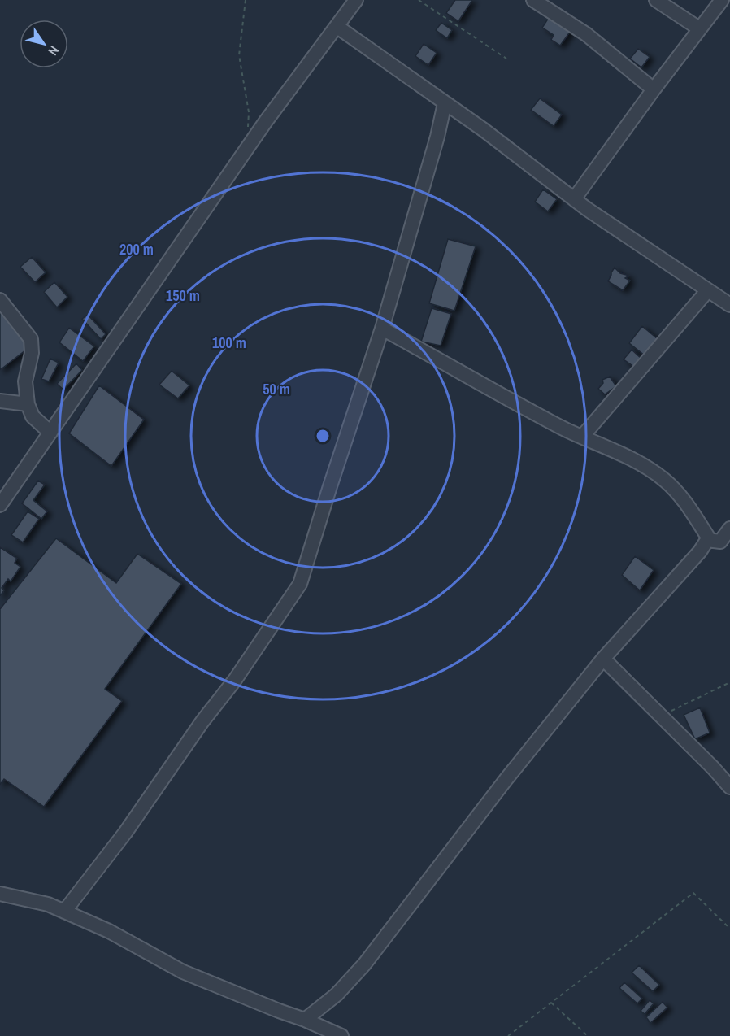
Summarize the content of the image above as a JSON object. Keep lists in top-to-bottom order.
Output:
{
  "north": "bottom right",
  "rings": [
    "200 m",
    "150 m",
    "100 m",
    "50 m"
  ]
}
